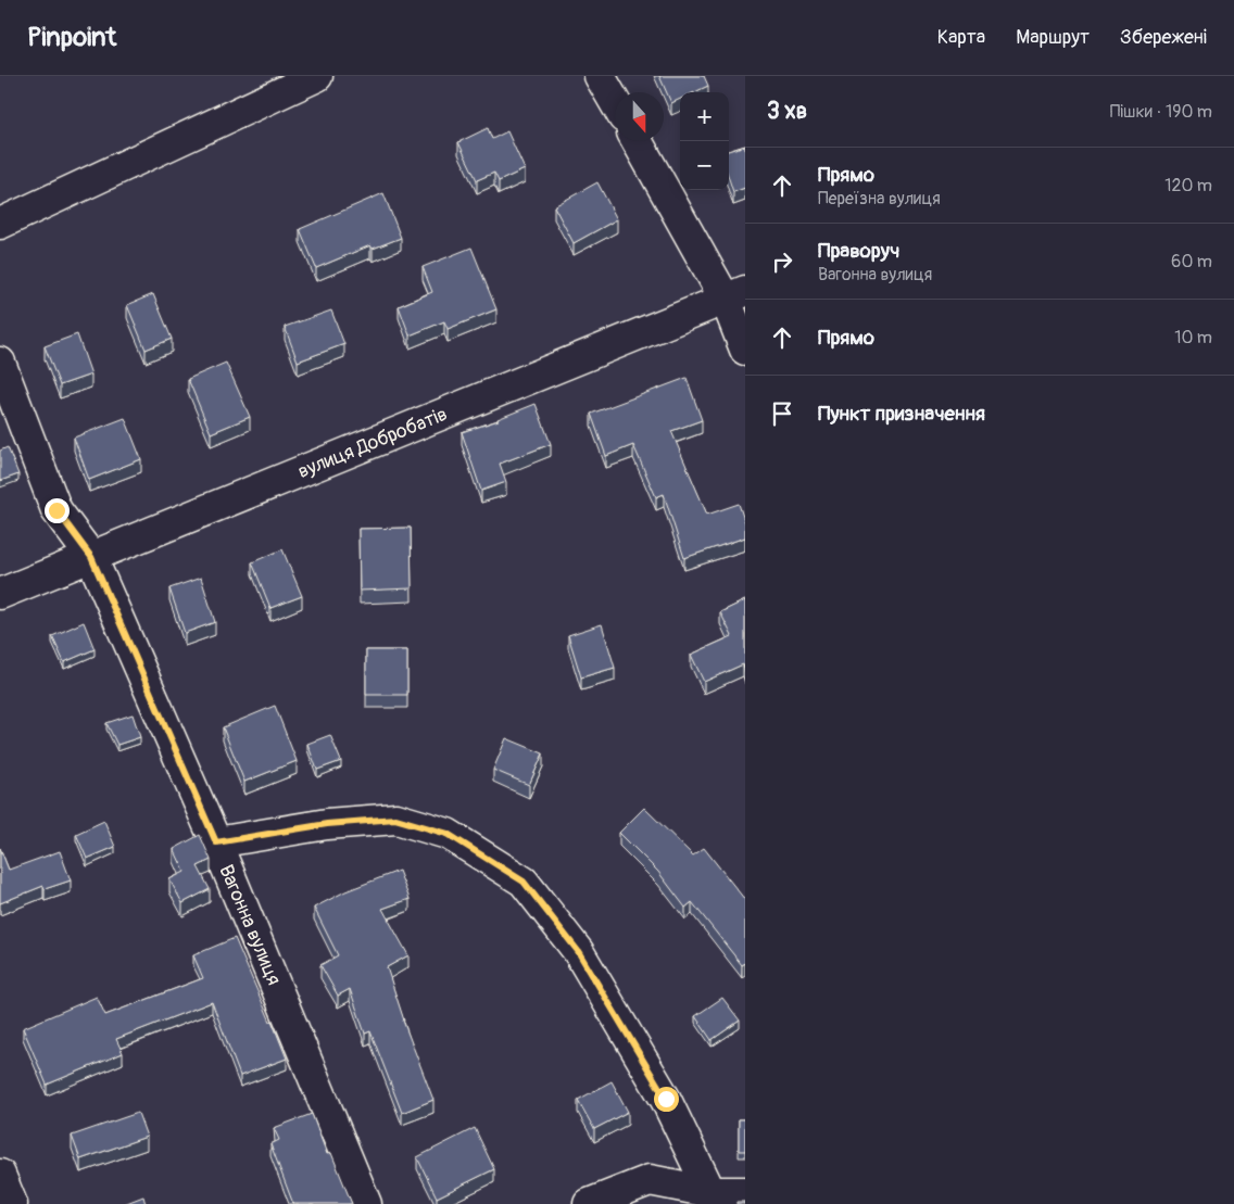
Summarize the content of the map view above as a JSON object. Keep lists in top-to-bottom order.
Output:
{
  "streets": {
    "street": ["вулиця Добробатів", "Вагонна вулиця"]
  },
  "crossings": [
    ["вулиця Добробатів", "Вагонна вулиця"]
  ],
  "north": "bottom",
  "page": {
    "header": "Pinpoint",
    "nav": ["Карта", "Маршрут", "Збережені"],
    "heading": ["3 хв", "Пішки · 190 m"],
    "map_buttons": ["+", "−"],
    "list": [
      ["Прямо", "Переїзна вулиця", "120 m"],
      ["Праворуч", "Вагонна вулиця", "60 m"],
      ["Прямо", "10 m"],
      "Пункт призначення"
    ]
  }
}
